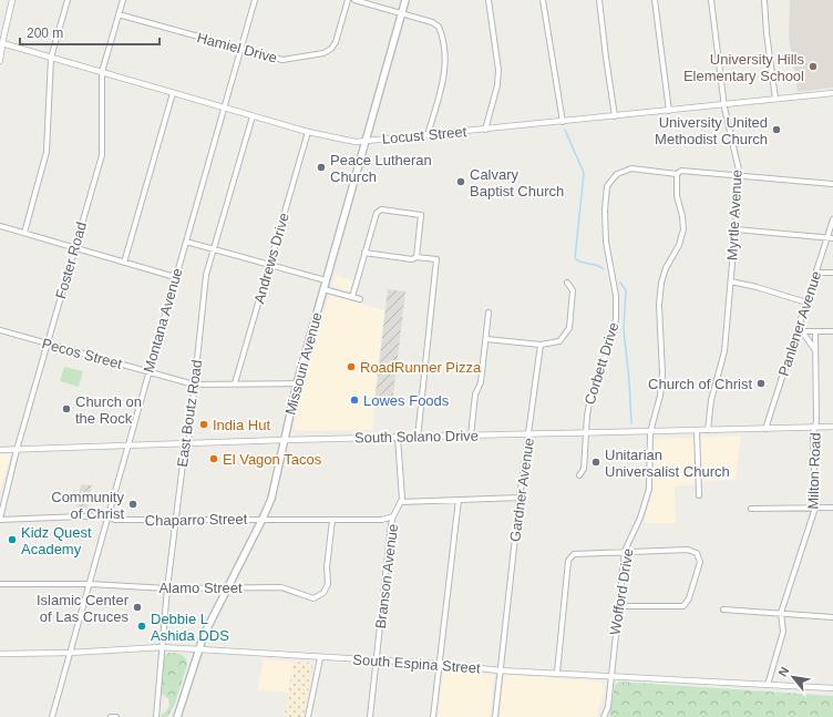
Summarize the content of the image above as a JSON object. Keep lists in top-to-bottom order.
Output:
{
  "streets": {
    "main road": ["Missouri Avenue"],
    "street": [
      "Hamiel Drive",
      "Locust Street",
      "Myrtle Avenue",
      "Andrews Drive",
      "Foster Road",
      "Montana Avenue",
      "Panlener Avenue",
      "Pecos Street",
      "Corbett Drive",
      "East Boutz Road",
      "South Solano Drive",
      "Milton Road",
      "Gardner Avenue",
      "Chaparro Street",
      "Branson Avenue",
      "Alamo Street",
      "Wofford Drive",
      "South Espina Street"
    ]
  },
  "crossings": [
    ["Hamiel Drive", "Foster Road"],
    ["Hamiel Drive", "Montana Avenue"],
    ["Locust Street", "Myrtle Avenue"],
    ["Locust Street", "Andrews Drive"],
    ["Locust Street", "Foster Road"],
    ["Locust Street", "Montana Avenue"],
    ["Locust Street", "Missouri Avenue"],
    ["Locust Street", "East Boutz Road"],
    ["Myrtle Avenue", "South Solano Drive"],
    ["Andrews Drive", "Pecos Street"],
    ["Foster Road", "Pecos Street"],
    ["Foster Road", "South Solano Drive"],
    ["Foster Road", "Chaparro Street"],
    ["Montana Avenue", "Pecos Street"],
    ["Montana Avenue", "South Solano Drive"],
    ["Montana Avenue", "Chaparro Street"],
    ["Montana Avenue", "Alamo Street"],
    ["Montana Avenue", "South Espina Street"],
    ["Panlener Avenue", "South Solano Drive"],
    ["Pecos Street", "Missouri Avenue"],
    ["Pecos Street", "East Boutz Road"],
    ["Missouri Avenue", "South Solano Drive"],
    ["Missouri Avenue", "Chaparro Street"],
    ["Missouri Avenue", "Alamo Street"],
    ["Missouri Avenue", "South Espina Street"],
    ["Corbett Drive", "South Solano Drive"],
    ["Corbett Drive", "Wofford Drive"],
    ["East Boutz Road", "South Solano Drive"],
    ["East Boutz Road", "Chaparro Street"],
    ["East Boutz Road", "Alamo Street"],
    ["East Boutz Road", "South Espina Street"],
    ["South Solano Drive", "Milton Road"],
    ["South Solano Drive", "Gardner Avenue"],
    ["South Solano Drive", "Branson Avenue"],
    ["South Solano Drive", "Wofford Drive"],
    ["Milton Road", "South Espina Street"],
    ["Gardner Avenue", "South Espina Street"],
    ["Chaparro Street", "Branson Avenue"],
    ["Chaparro Street", "Alamo Street"],
    ["Branson Avenue", "South Espina Street"],
    ["Wofford Drive", "South Espina Street"]
  ],
  "places": [
    "University Hills Elementary School",
    "University United Methodist Church",
    "Peace Lutheran Church",
    "Calvary Baptist Church",
    "RoadRunner Pizza",
    "Church of Christ",
    "Lowes Foods",
    "Church on the Rock",
    "India Hut",
    "El Vagon Tacos",
    "Unitarian Universalist Church",
    "Community of Christ",
    "Kidz Quest Academy",
    "Islamic Center of Las Cruces",
    "Debbie L Ashida DDS"
  ],
  "scale_bar": "200 m",
  "north": "top left"
}
